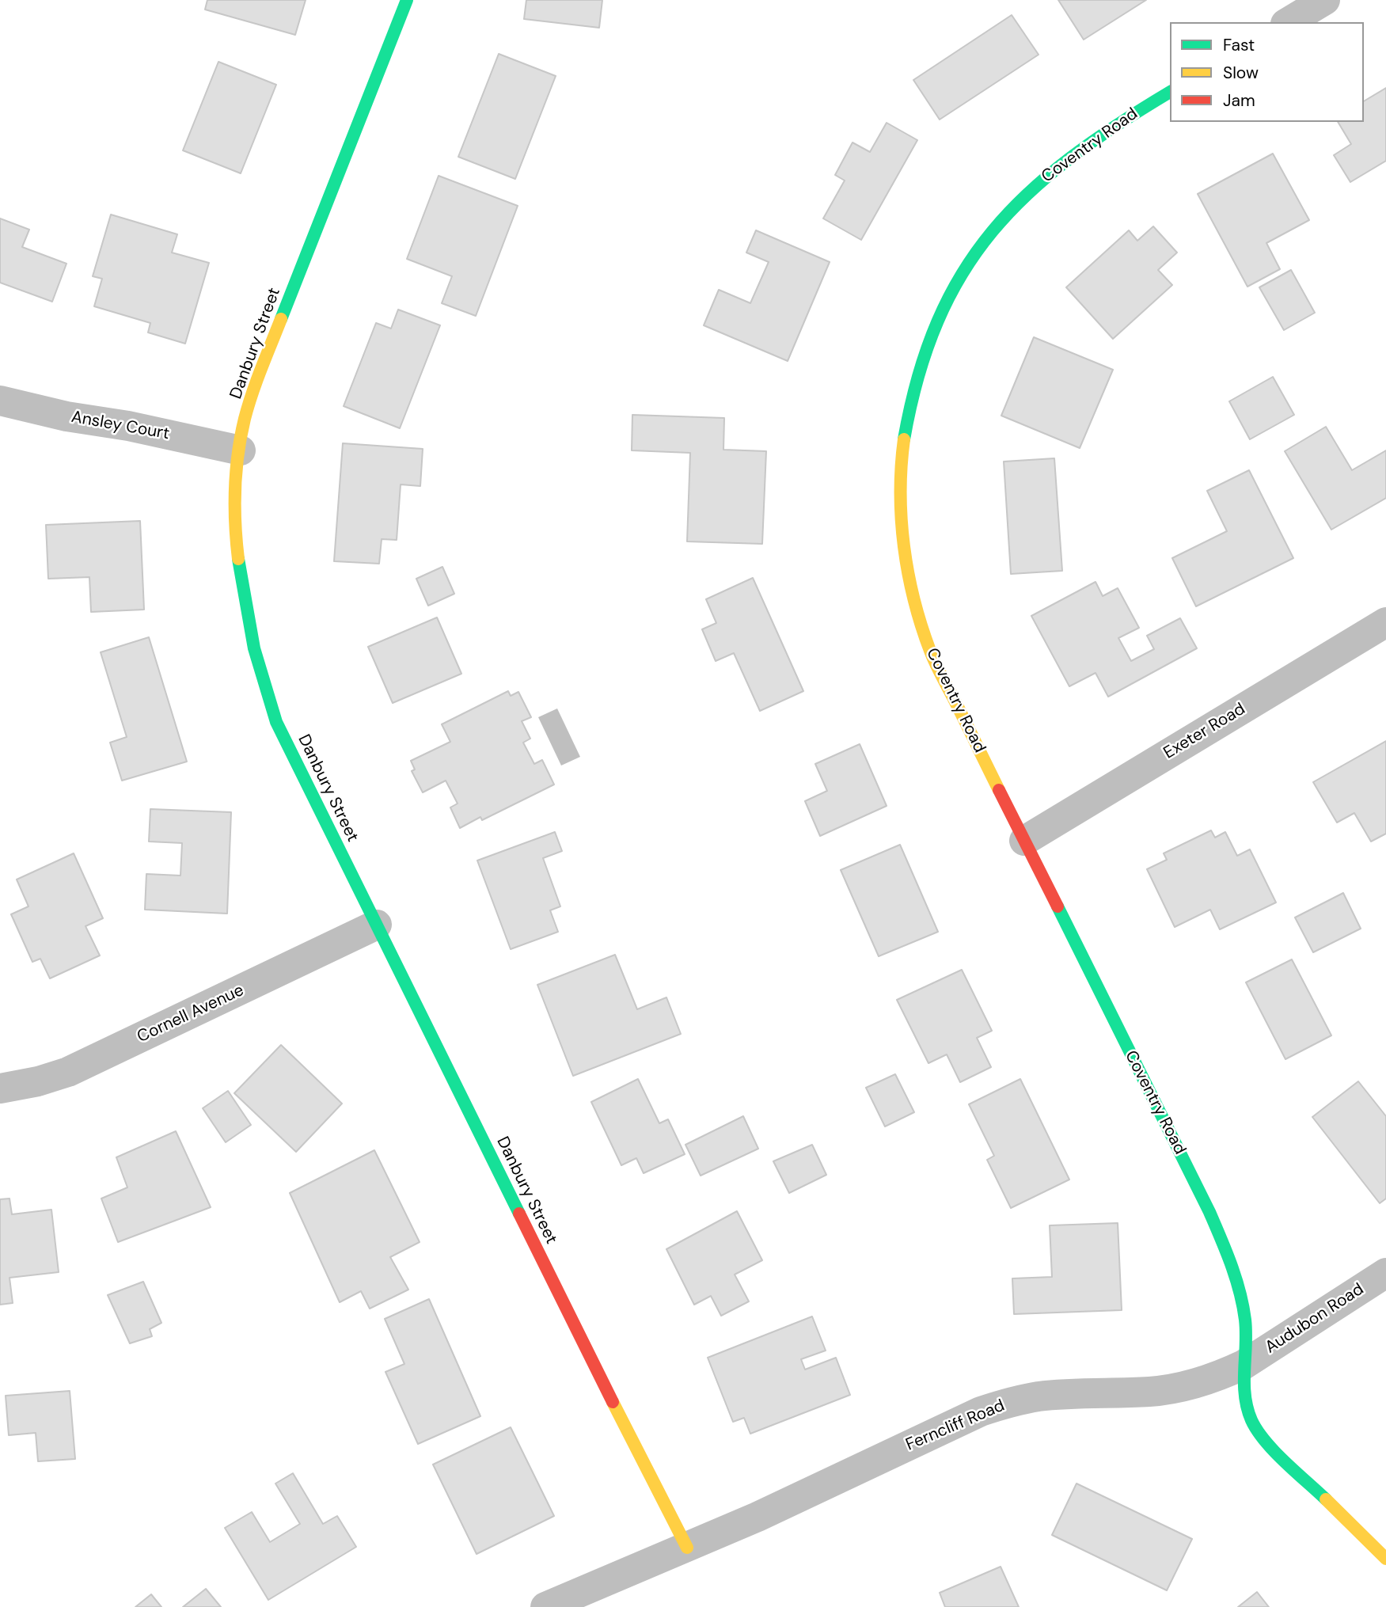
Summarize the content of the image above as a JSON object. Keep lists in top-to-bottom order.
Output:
{
  "streets": {
    "street": [
      "Coventry Road",
      "Danbury Street",
      "Ansley Court",
      "Exeter Road",
      "Cornell Avenue",
      "Audubon Road",
      "Ferncliff Road"
    ]
  },
  "crossings": [
    ["Coventry Road", "Exeter Road"],
    ["Coventry Road", "Audubon Road"],
    ["Coventry Road", "Ferncliff Road"],
    ["Danbury Street", "Ansley Court"],
    ["Danbury Street", "Cornell Avenue"],
    ["Danbury Street", "Ferncliff Road"],
    ["Audubon Road", "Ferncliff Road"]
  ],
  "legend": ["Fast", "Slow", "Jam"]
}
